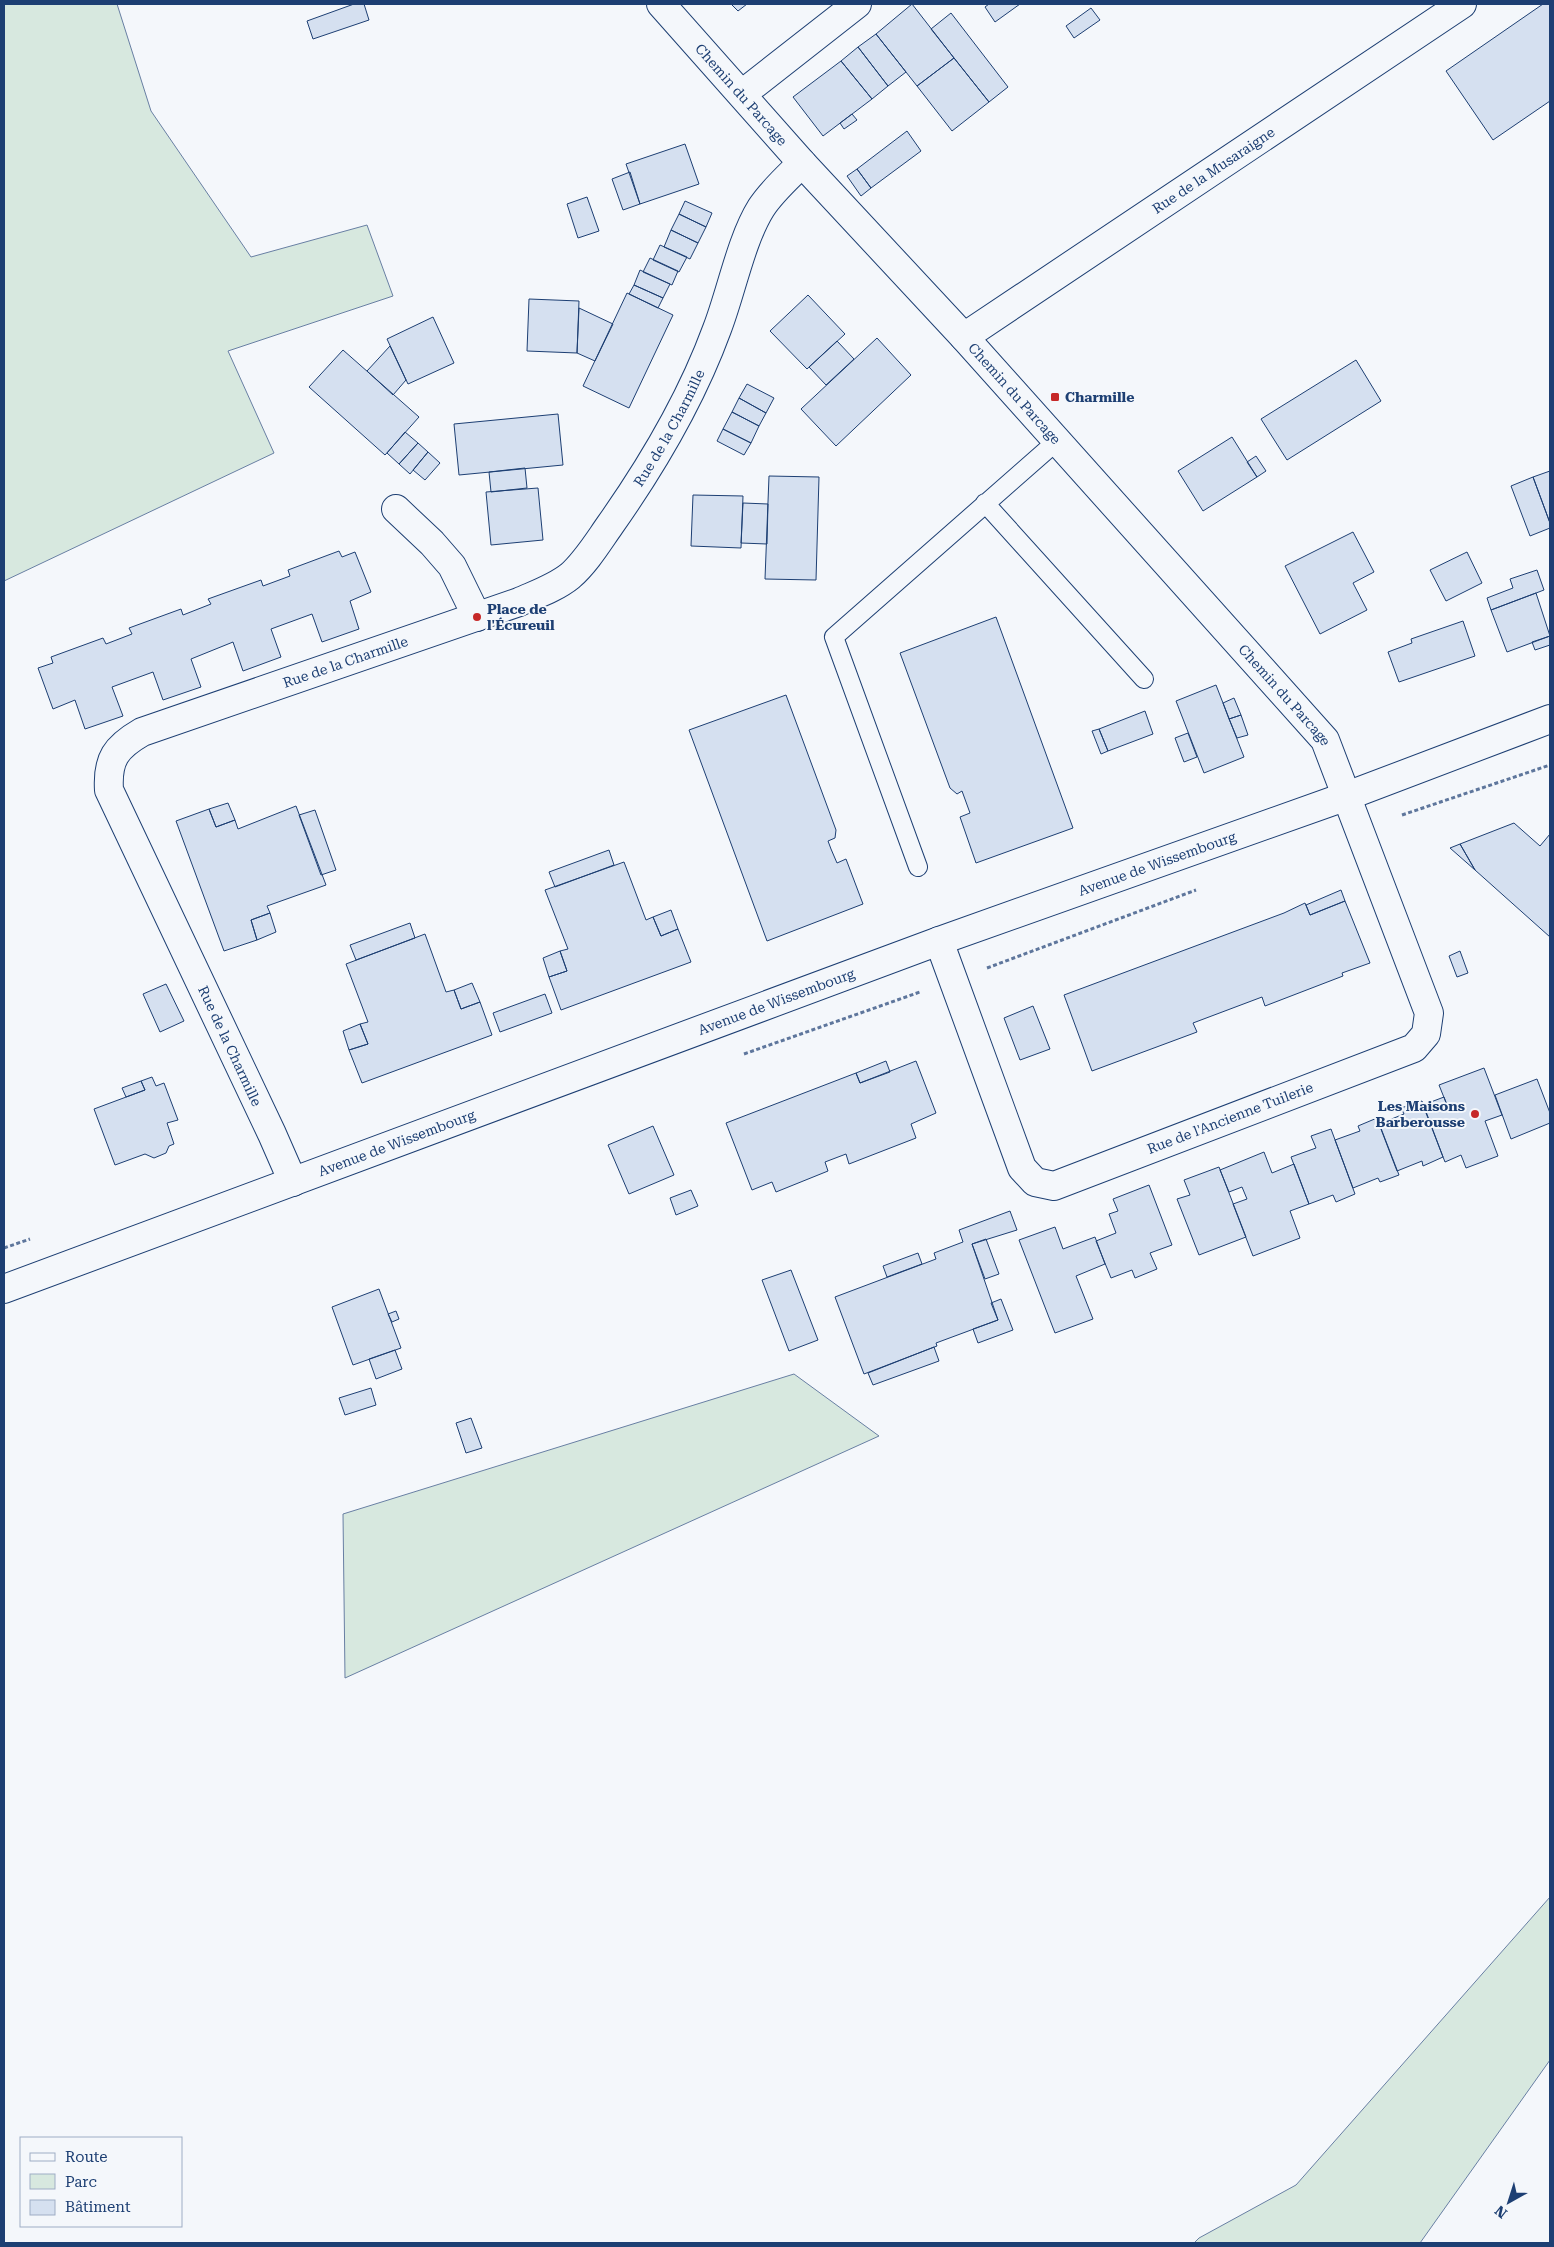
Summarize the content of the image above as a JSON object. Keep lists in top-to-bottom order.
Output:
{
  "streets": {
    "street": [
      "Chemin du Parcage",
      "Rue de la Musaraigne",
      "Rue de la Charmille",
      "Avenue de Wissembourg",
      "Rue de l'Ancienne Tuilerie"
    ]
  },
  "crossings": [
    ["Chemin du Parcage", "Rue de la Musaraigne"],
    ["Chemin du Parcage", "Rue de la Charmille"],
    ["Chemin du Parcage", "Avenue de Wissembourg"],
    ["Chemin du Parcage", "Rue de l'Ancienne Tuilerie"],
    ["Rue de la Charmille", "Avenue de Wissembourg"],
    ["Avenue de Wissembourg", "Rue de l'Ancienne Tuilerie"]
  ],
  "places": {
    "transit": ["Charmille"],
    "other": ["Place de l'Écureuil", "Les Maisons Barberousse"]
  },
  "legend": ["Route", "Parc", "Bâtiment"],
  "north": "bottom left"
}
